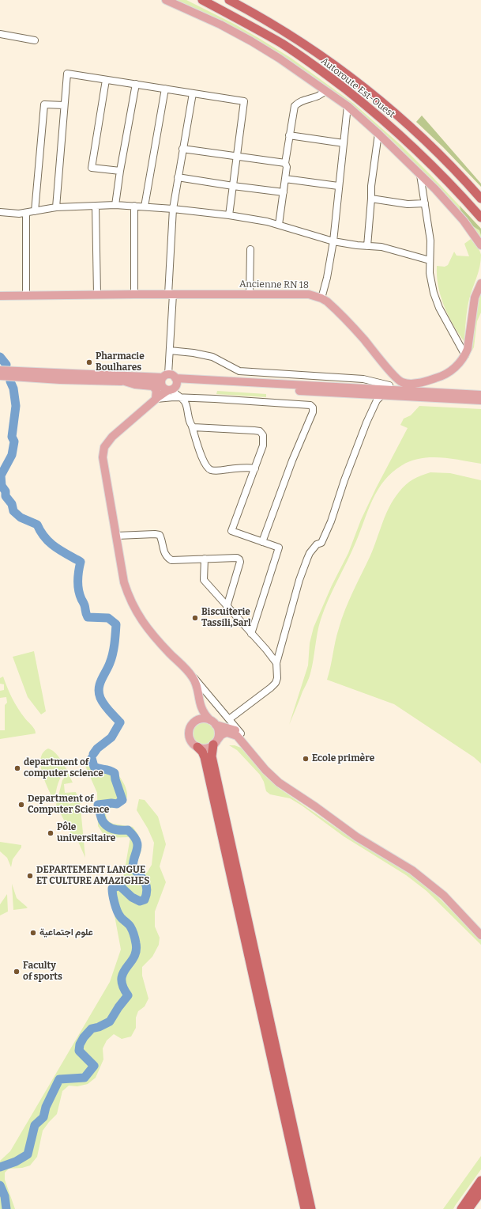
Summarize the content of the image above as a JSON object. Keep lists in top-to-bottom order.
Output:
{
  "streets": {
    "highway": ["Autoroute Est-Ouest"],
    "main road": ["Ancienne RN 18"]
  },
  "places": [
    "Pharmacie Boulhares",
    "Biscuiterie Tassili,Sarl",
    "Ecole primère",
    "department of computer science",
    "Department of Computer Science",
    "Pôle universitaire",
    "DEPARTEMENT LANGUE ET CULTURE AMAZIGHES",
    "علوم اجتماعية",
    "Faculty of sports"
  ]
}
